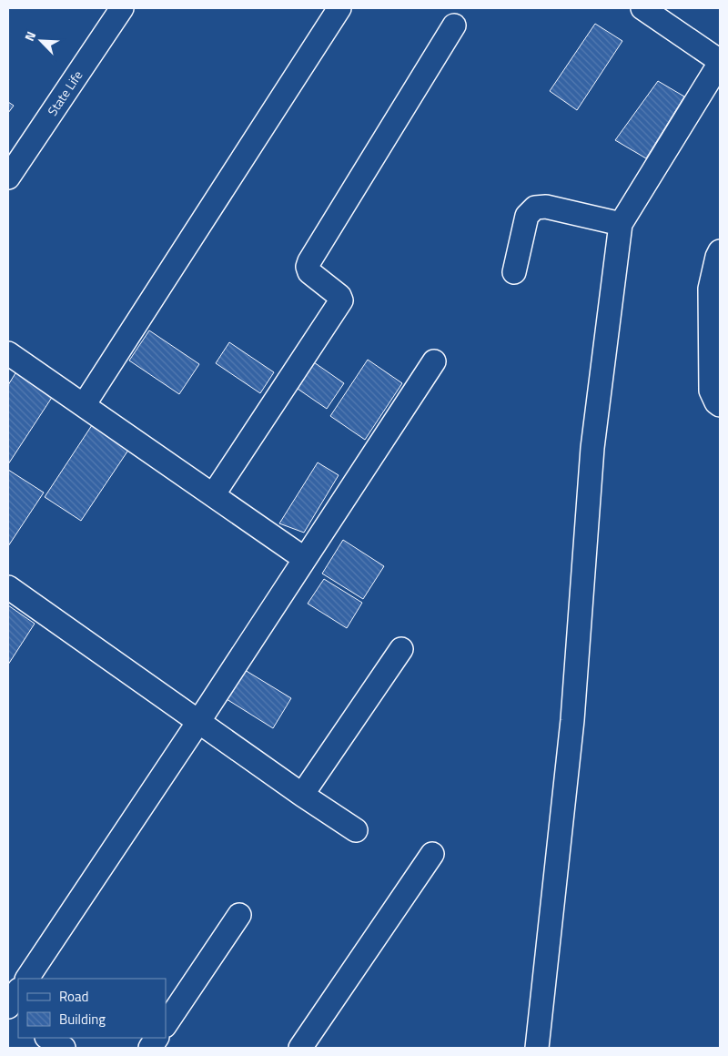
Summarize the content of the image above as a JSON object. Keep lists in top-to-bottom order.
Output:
{
  "streets": {
    "street": ["State Life"]
  },
  "legend": ["Road", "Building"],
  "north": "top left"
}
